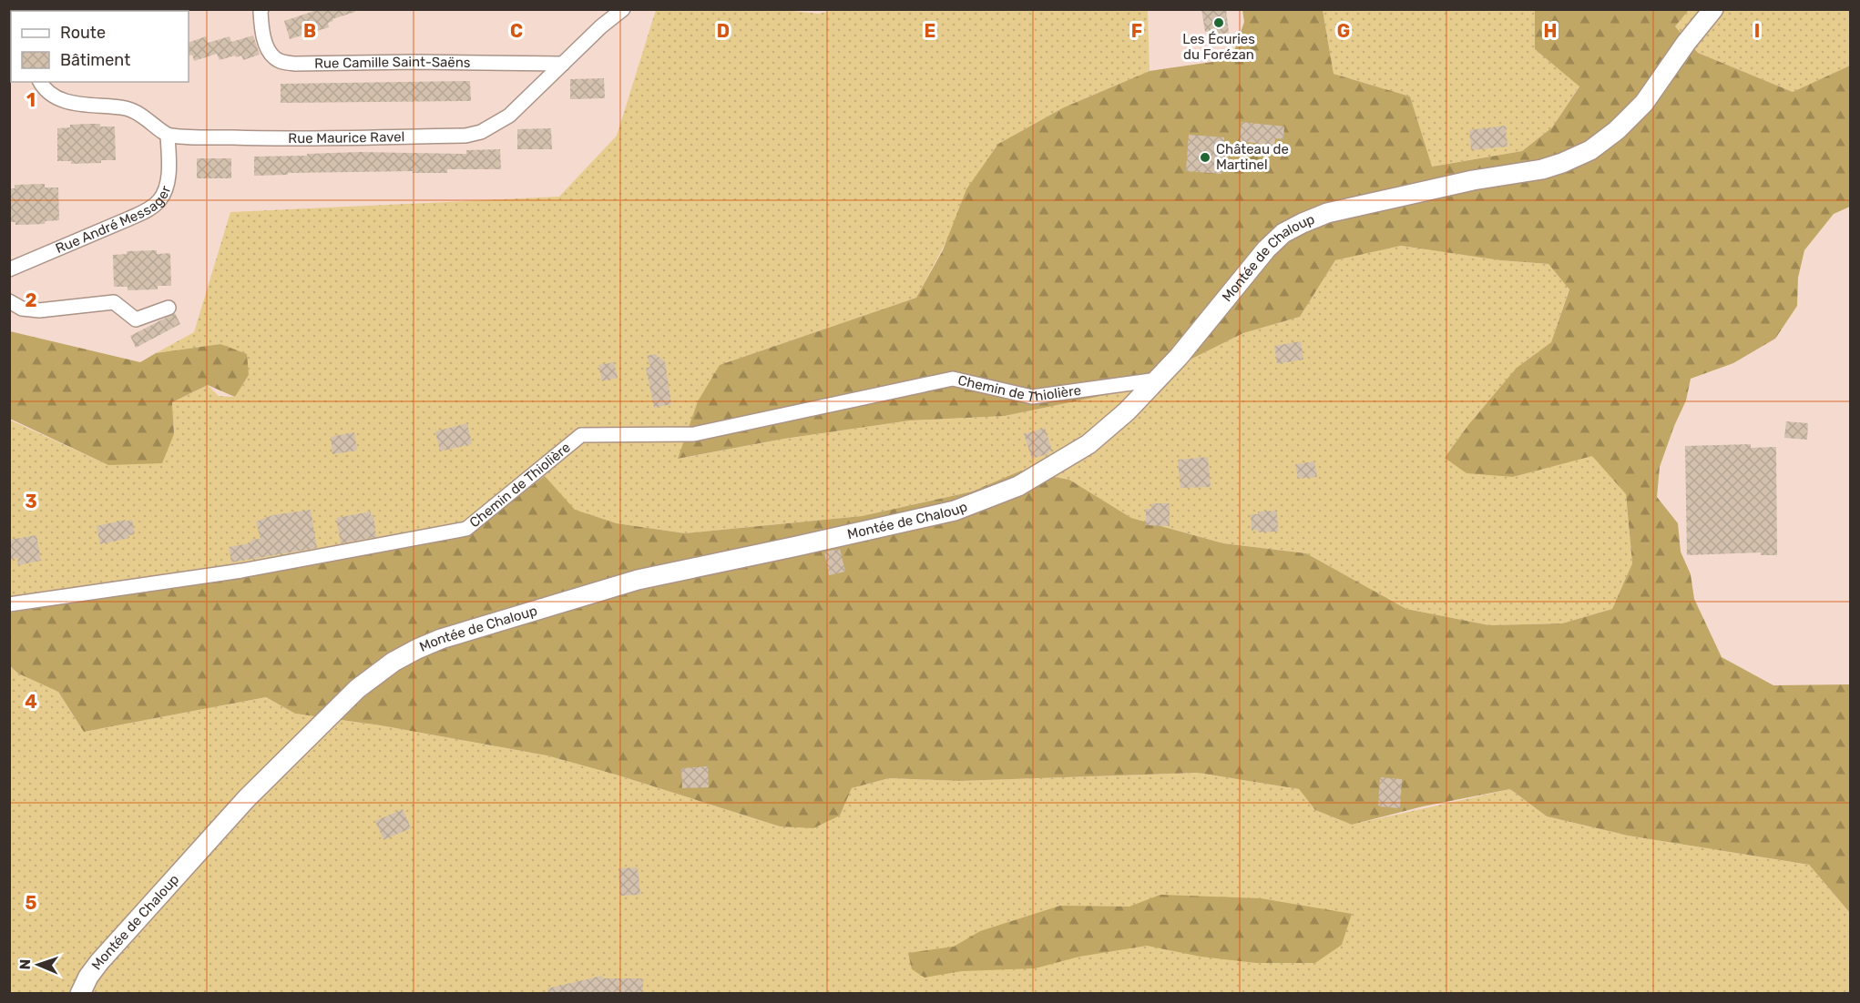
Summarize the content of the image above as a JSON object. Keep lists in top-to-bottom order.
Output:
{
  "streets": {
    "main road": ["Montée de Chaloup"],
    "street": [
      "Rue Camille Saint-Saëns",
      "Rue Maurice Ravel",
      "Rue André Messager",
      "Chemin de Thiolière"
    ]
  },
  "crossings": [
    ["Rue Camille Saint-Saëns", "Rue Maurice Ravel"],
    ["Rue Maurice Ravel", "Rue André Messager"],
    ["Montée de Chaloup", "Chemin de Thiolière"]
  ],
  "places": ["Les Écuries du Forézan", "Château de Martinel"],
  "legend": ["Route", "Bâtiment"],
  "north": "left",
  "grid": {
    "columns": [
      "B",
      "C",
      "D",
      "E",
      "F",
      "G",
      "H",
      "I"
    ],
    "rows": [
      "1",
      "2",
      "3",
      "4",
      "5"
    ]
  }
}
